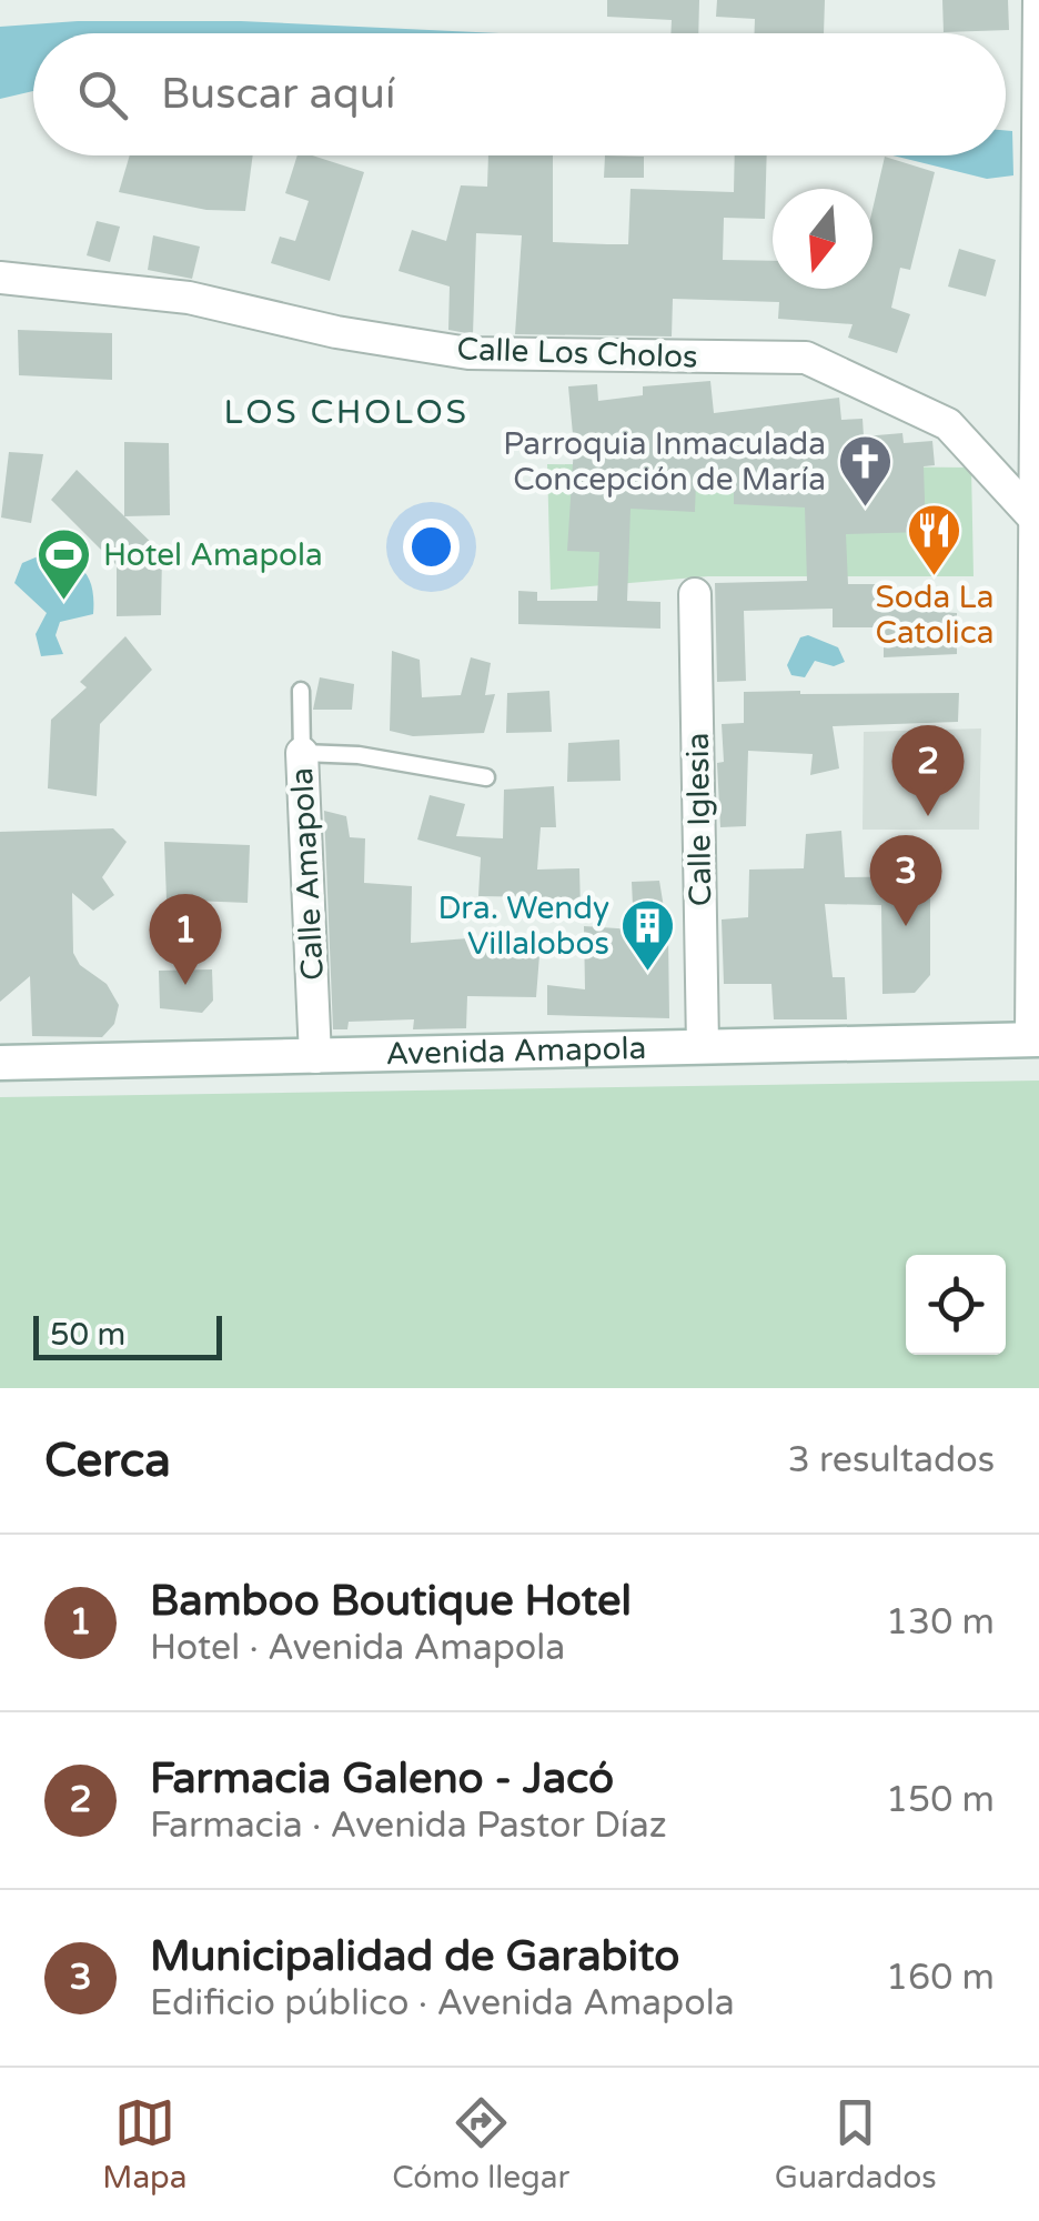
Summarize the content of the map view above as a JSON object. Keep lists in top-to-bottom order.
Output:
{
  "streets": {
    "street": [
      "Calle Los Cholos",
      "Calle Iglesia",
      "Calle Amapola",
      "Avenida Amapola"
    ]
  },
  "crossings": [
    ["Calle Iglesia", "Avenida Amapola"],
    ["Calle Amapola", "Avenida Amapola"]
  ],
  "districts": ["LOS CHOLOS"],
  "places": {
    "church": ["Parroquia Inmaculada Concepción de María"],
    "restaurant": ["Soda La Catolica"],
    "sports": ["Hotel Amapola"],
    "building": ["Dra. Wendy Villalobos"]
  },
  "scale_bar": "50 m",
  "north": "bottom",
  "page": {
    "search": "Buscar aquí",
    "pins": ["2", "3", "1"],
    "scale": "50 m",
    "heading": ["Cerca", "3 resultados"],
    "list": [
      {
        "mark": "1",
        "name": "Bamboo Boutique Hotel",
        "note": "Hotel · Avenida Amapola",
        "value": "130 m"
      },
      {
        "mark": "2",
        "name": "Farmacia Galeno - Jacó",
        "note": "Farmacia · Avenida Pastor Díaz",
        "value": "150 m"
      },
      {
        "mark": "3",
        "name": "Municipalidad de Garabito",
        "note": "Edificio público · Avenida Amapola",
        "value": "160 m"
      }
    ],
    "nav": ["Mapa", "Cómo llegar", "Guardados"]
  }
}
